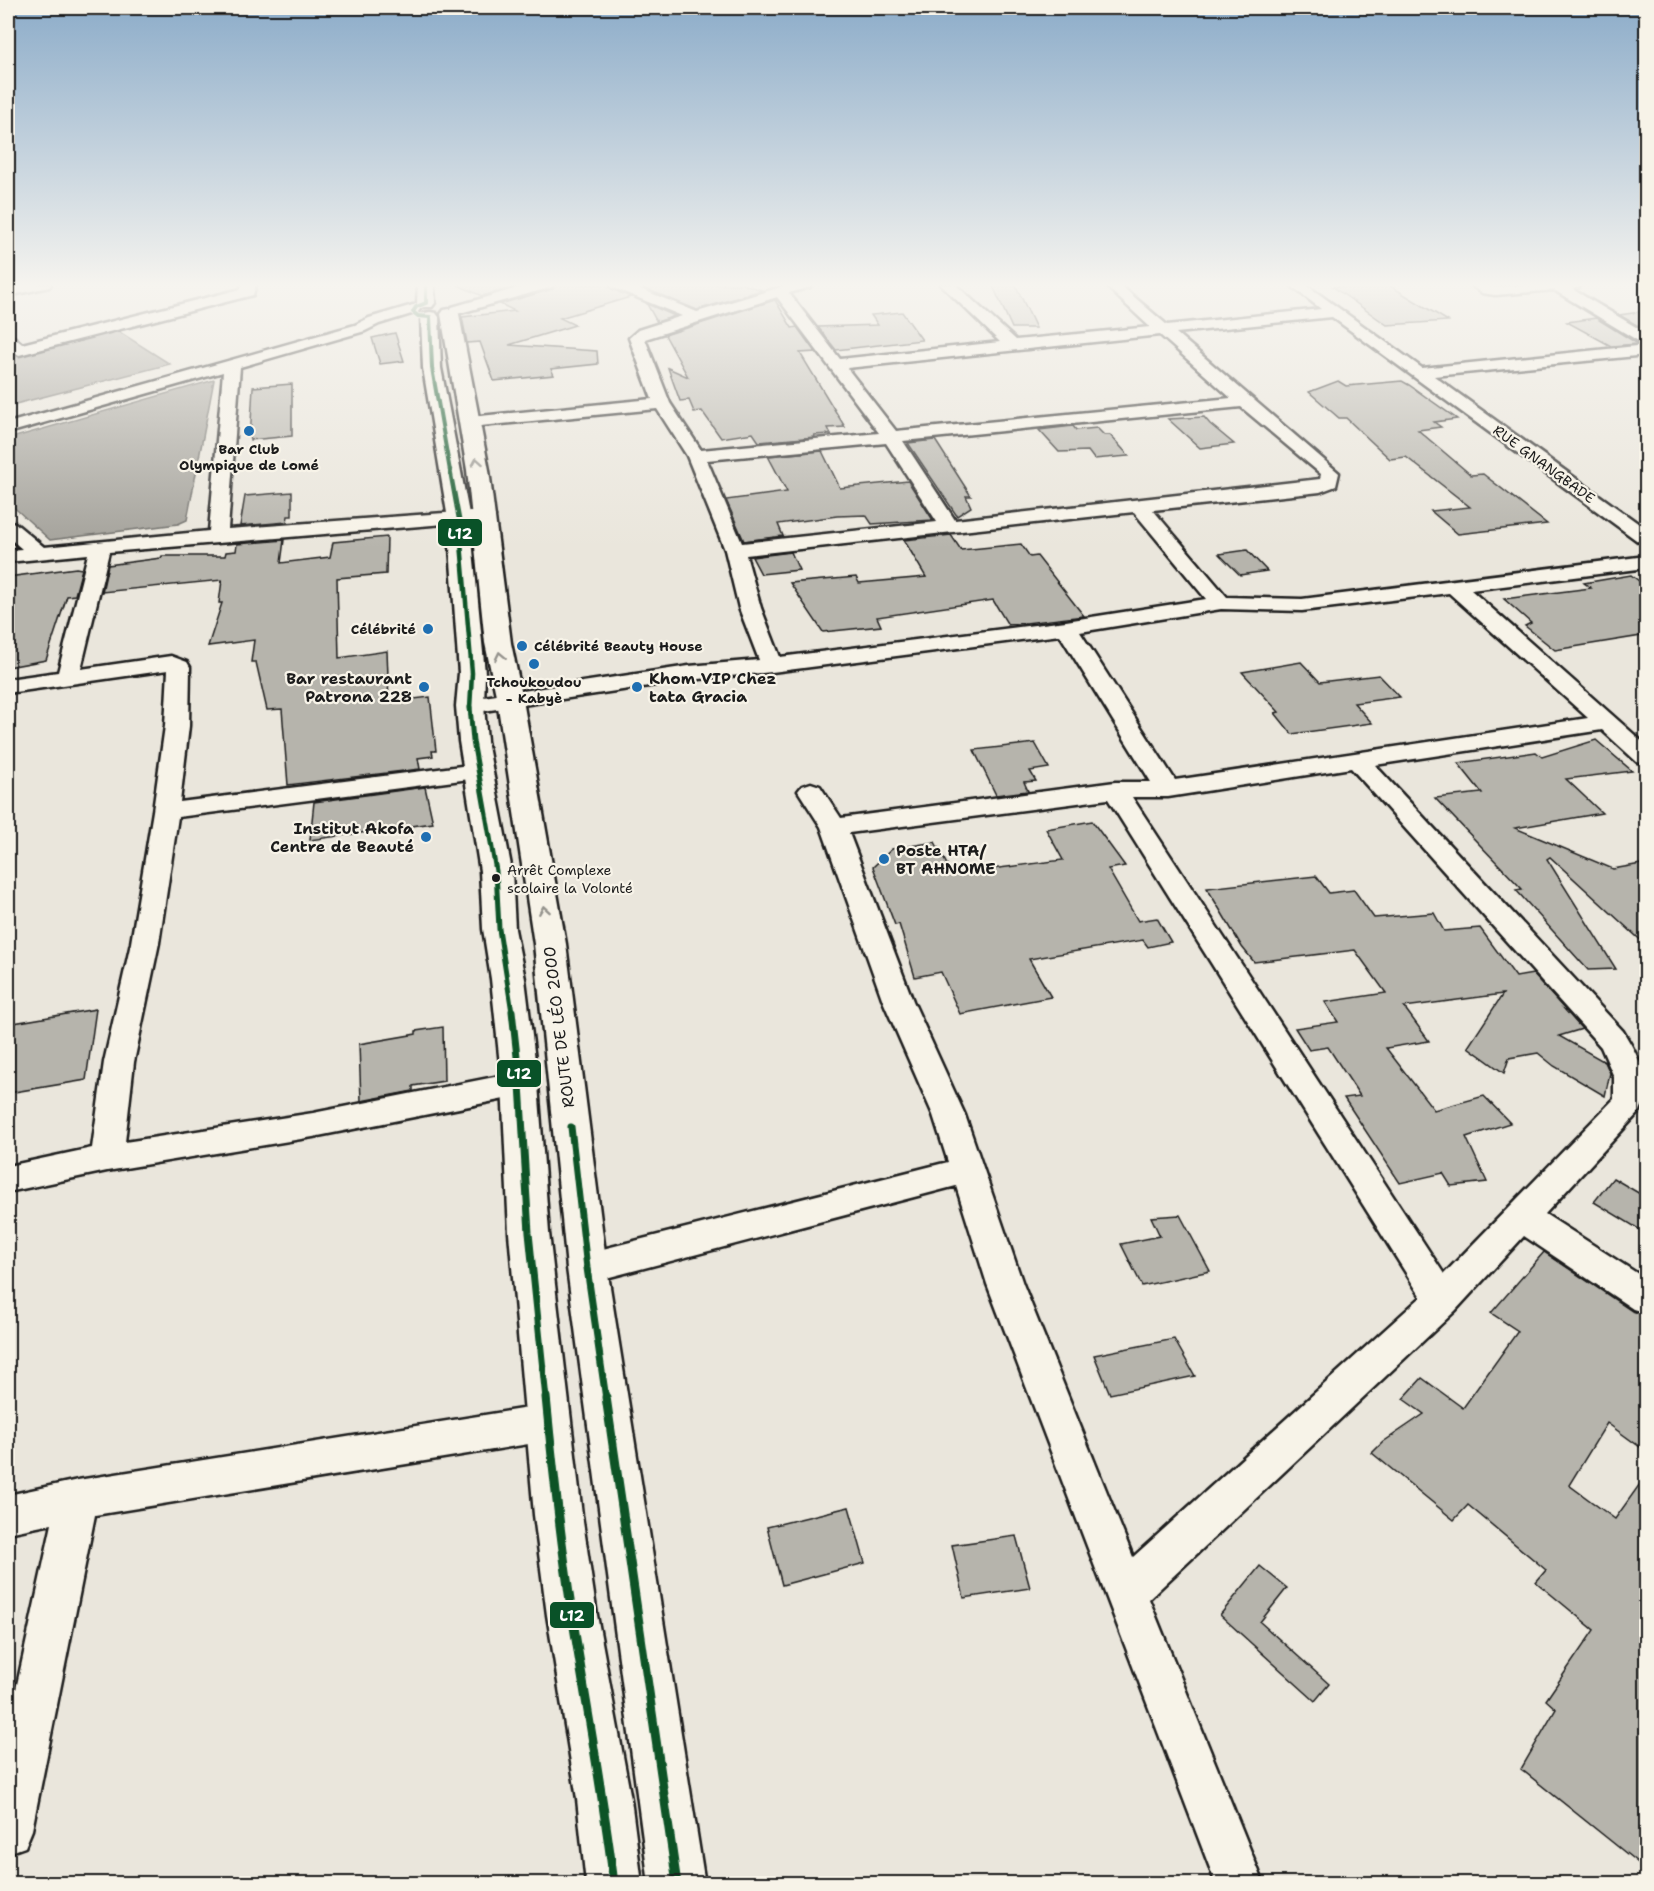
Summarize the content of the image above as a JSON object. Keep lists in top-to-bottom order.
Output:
{
  "streets": {
    "street": ["RUE GNANGBADE", "ROUTE DE LÉO 2000"]
  },
  "places": [
    "Bar Club Olympique de Lomé",
    "Célébrité",
    "Célébrité Beauty House",
    "Tchoukoudou - Kabyè",
    "Bar restaurant Patrona 228",
    "Khom VIP Chez tata Gracia",
    "Institut Akofa Centre de Beauté",
    "Poste HTA/ BT AHNOME",
    "Arrêt Complexe scolaire la Volonté"
  ],
  "lines": ["transit line L12"]
}
